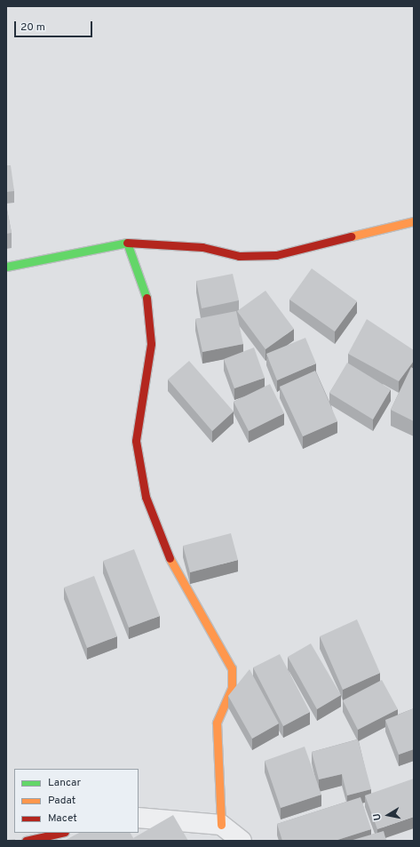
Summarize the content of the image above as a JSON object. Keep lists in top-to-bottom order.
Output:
{
  "legend": ["Lancar", "Padat", "Macet"],
  "scale_bar": "20 m",
  "north": "left"
}
